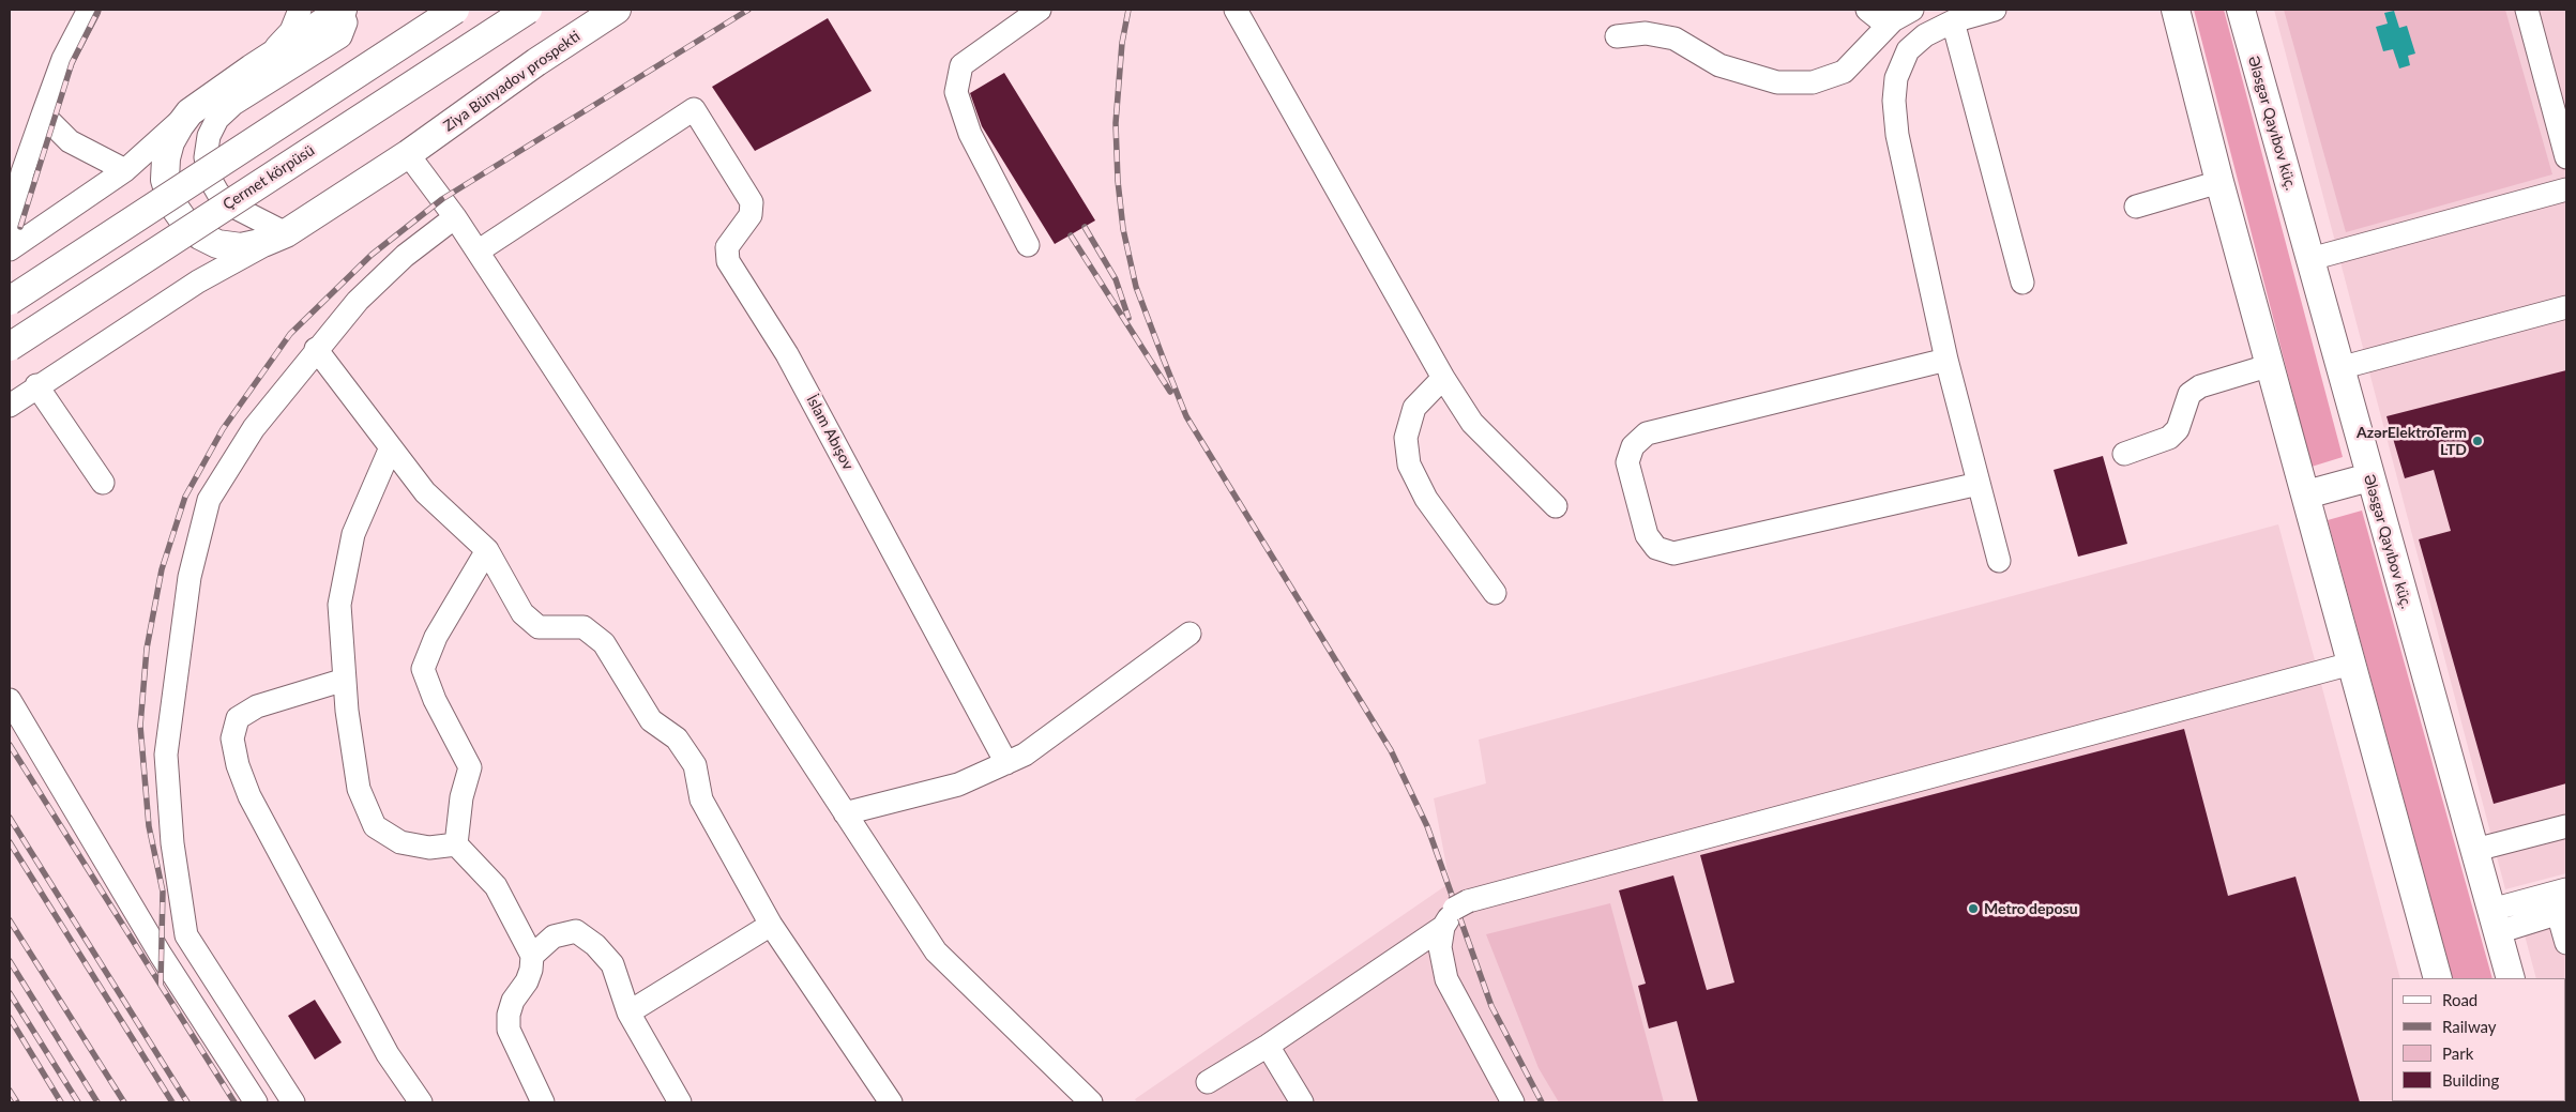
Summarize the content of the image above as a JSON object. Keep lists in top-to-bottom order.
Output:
{
  "streets": {
    "main road": ["Ziya Bünyadov prospekti", "Ələsgər Qayıbov küç.", "Çermet körpüsü"],
    "street": ["İslam Abışov"]
  },
  "places": ["AzərElektroTerm LTD", "Metro deposu"],
  "legend": [
    "Road",
    "Railway",
    "Park",
    "Building"
  ]
}
